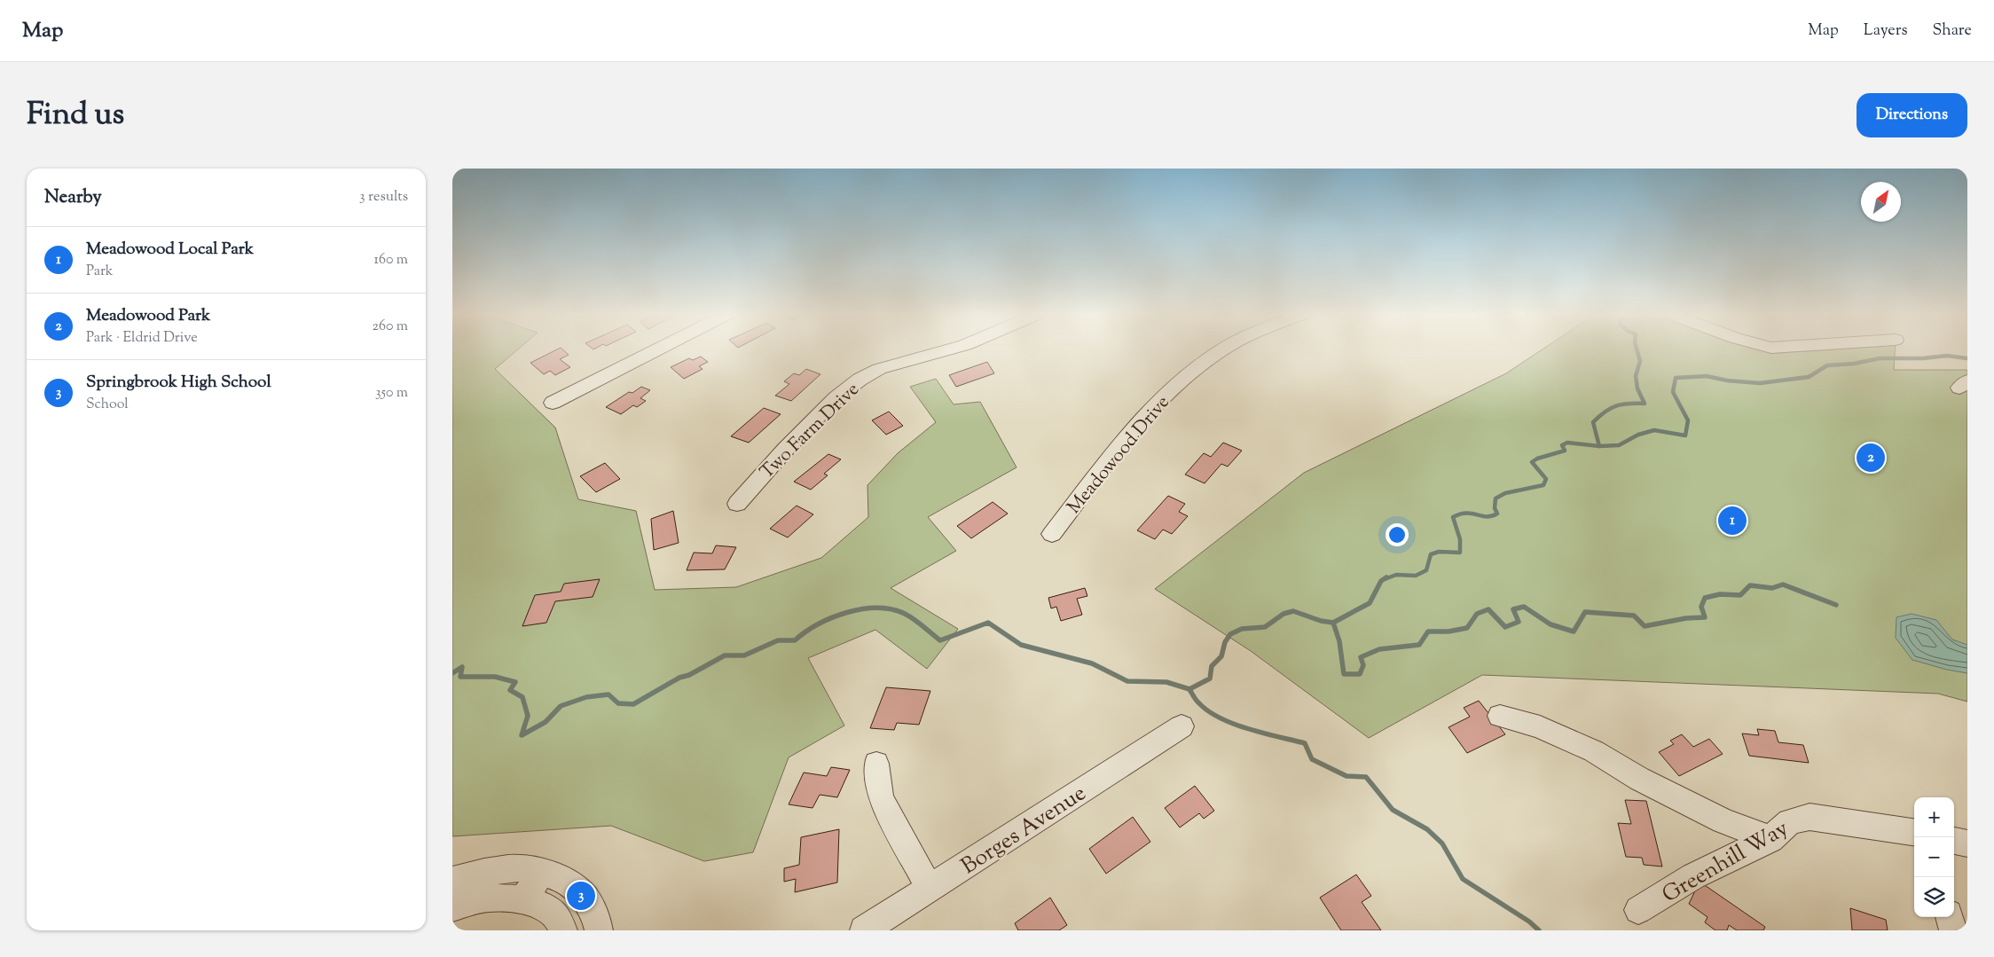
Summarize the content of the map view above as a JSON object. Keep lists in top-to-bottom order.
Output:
{
  "streets": {
    "street": [
      "Two Farm Drive",
      "Meadowood Drive",
      "Borges Avenue",
      "Greenhill Way"
    ]
  },
  "north": "top right",
  "page": {
    "header": "Map",
    "nav": ["Map", "Layers", "Share"],
    "title": "Find us",
    "buttons": "Directions",
    "heading": ["Nearby", "3 results"],
    "list": [
      {
        "mark": "1",
        "name": "Meadowood Local Park",
        "note": "Park",
        "value": "160 m"
      },
      {
        "mark": "2",
        "name": "Meadowood Park",
        "note": "Park · Eldrid Drive",
        "value": "260 m"
      },
      {
        "mark": "3",
        "name": "Springbrook High School",
        "note": "School",
        "value": "350 m"
      }
    ],
    "pins": ["2", "1", "3"],
    "map_buttons": ["+", "−"]
  }
}
